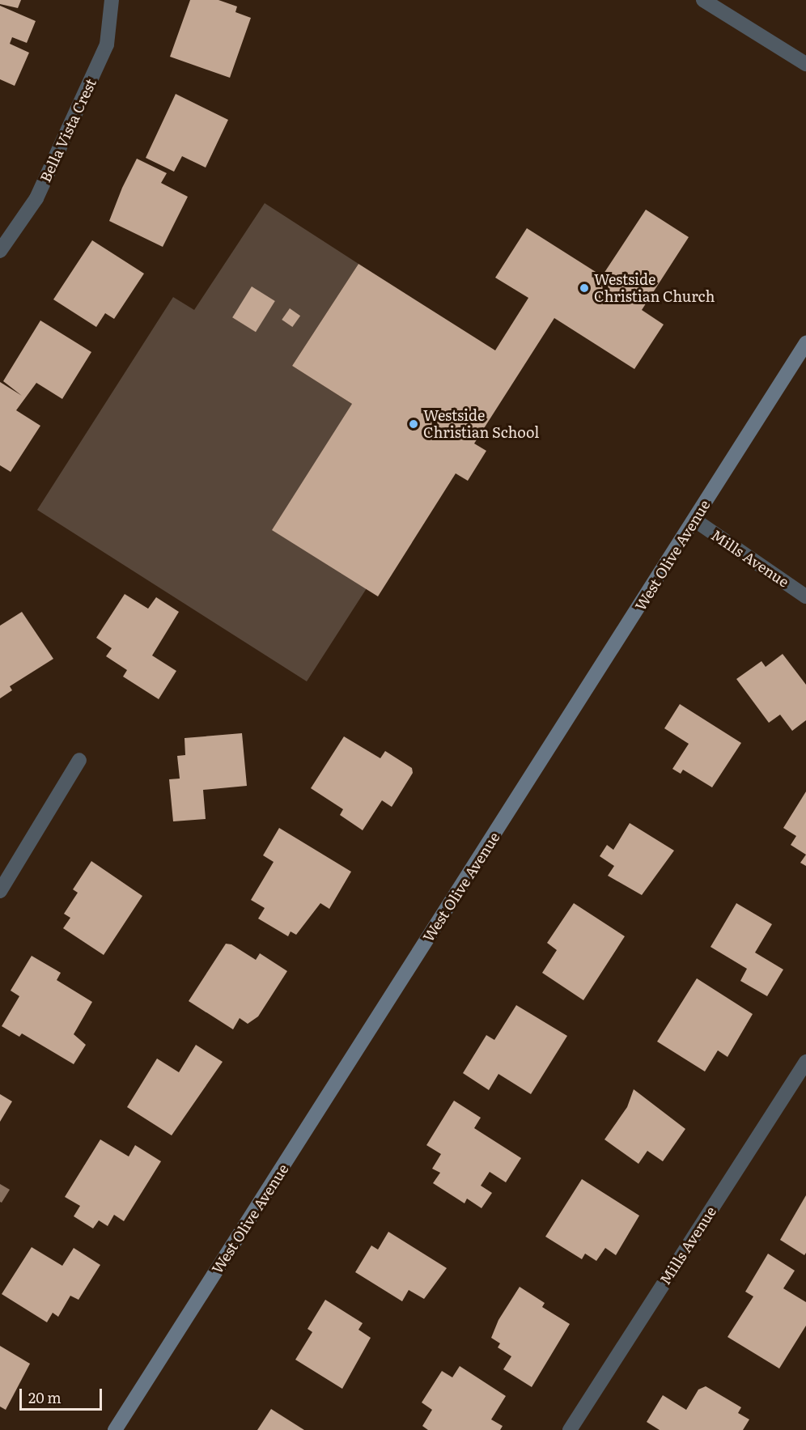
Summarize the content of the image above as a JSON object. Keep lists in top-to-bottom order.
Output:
{
  "streets": {
    "street": ["Bella Vista Crest", "West Olive Avenue", "Mills Avenue"]
  },
  "crossings": [
    ["West Olive Avenue", "Mills Avenue"]
  ],
  "places": ["Westside Christian Church", "Westside Christian School"],
  "scale_bar": "20 m"
}
